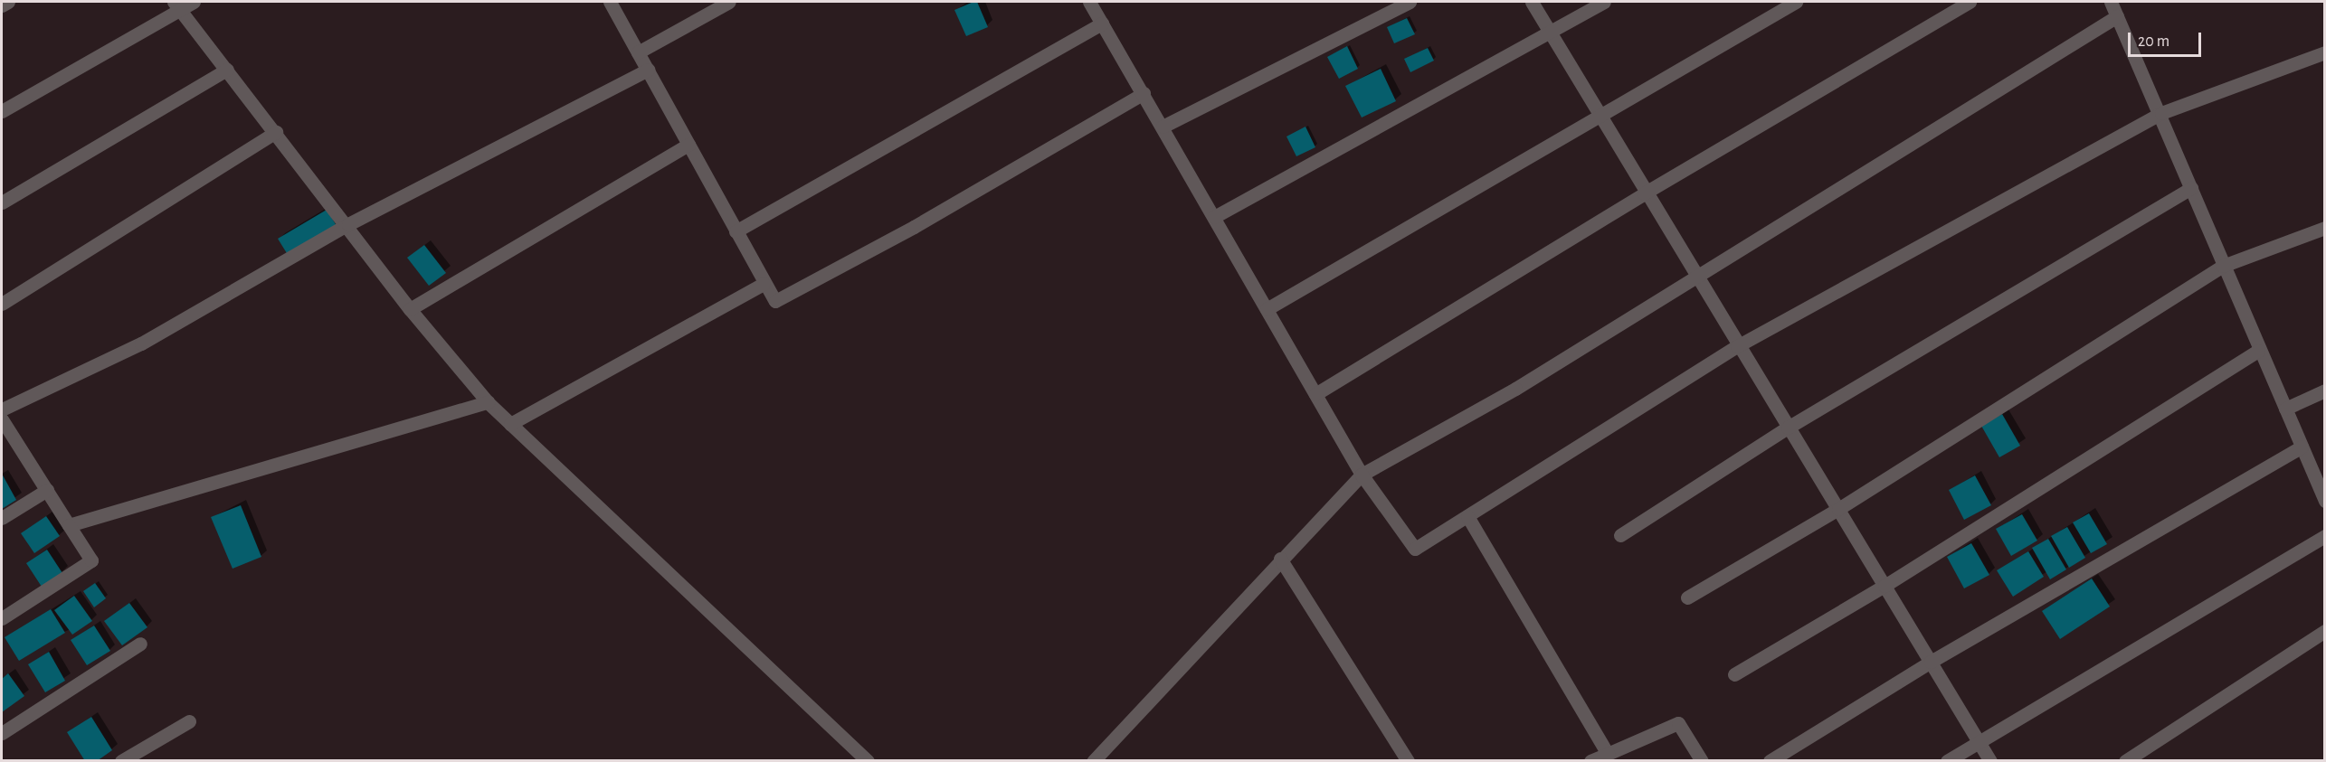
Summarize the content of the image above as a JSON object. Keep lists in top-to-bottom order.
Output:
{
  "scale_bar": "20 m"
}
